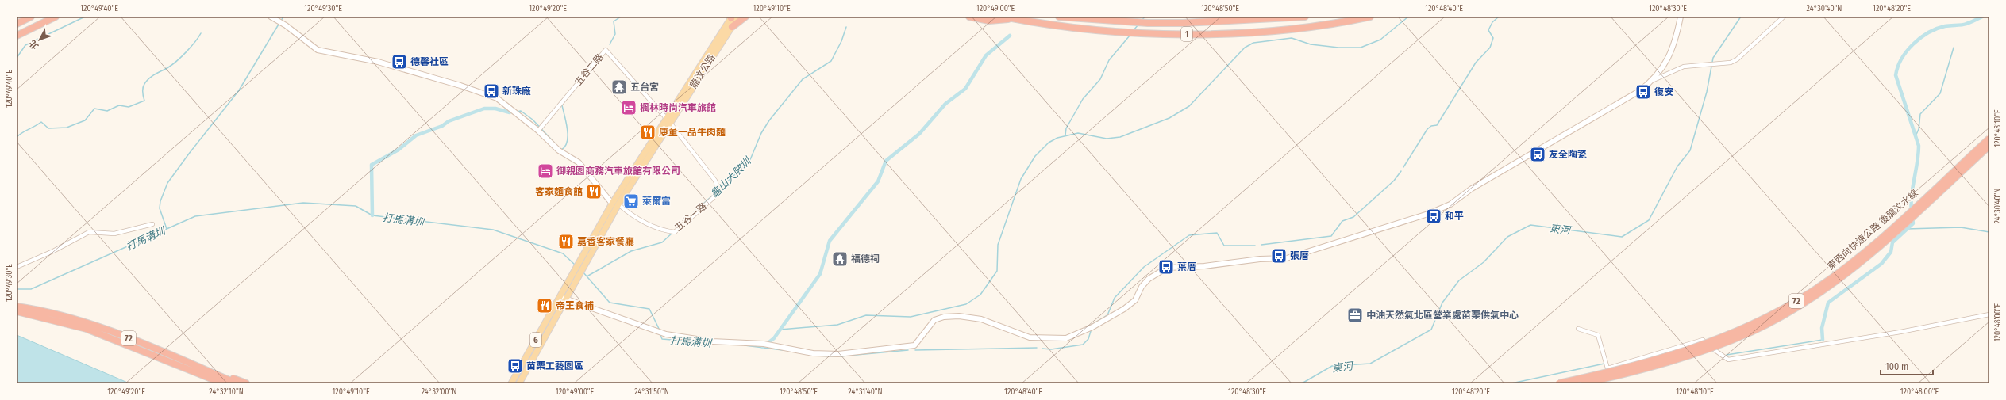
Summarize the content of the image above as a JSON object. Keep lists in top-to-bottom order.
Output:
{
  "streets": {
    "highway": ["1", "東西向快速公路 後龍汶水線", "72"],
    "main road": ["龍汶公路", "6"],
    "street": ["五谷二路", "五谷一路"]
  },
  "crossings": [
    ["五谷二路", "龍汶公路"],
    ["五谷二路", "五谷一路"],
    ["龍汶公路", "五谷一路"],
    ["龍汶公路", "6"]
  ],
  "water": ["龜山大陂圳", "打馬溝圳", "東河"],
  "places": {
    "bus stop": [
      "德馨社區",
      "新珠廠",
      "復安",
      "友全陶瓷",
      "和平",
      "張厝",
      "葉厝",
      "苗栗工藝園區"
    ],
    "temple": ["五台宮", "福德祠"],
    "hotel": ["楓林時尚汽車旅館", "御親園商務汽車旅館有限公司"],
    "restaurant": [
      "康董一品牛肉麵",
      "客家麵食館",
      "嘉香客家餐廳",
      "帝王食補"
    ],
    "supermarket": ["萊爾富"],
    "office": ["中油天然氣北區營業處苗栗供氣中心"]
  },
  "scale_bar": "100 m",
  "north": "bottom left",
  "coordinates": [
    "120°49'40\"E",
    "120°49'30\"E",
    "120°49'20\"E",
    "120°49'10\"E",
    "120°49'00\"E",
    "120°48'50\"E",
    "120°48'40\"E",
    "120°48'30\"E",
    "24°30'40\"N",
    "120°48'20\"E",
    "120°48'10\"E",
    "120°48'00\"E",
    "24°32'10\"N",
    "24°32'00\"N",
    "24°31'50\"N",
    "24°31'40\"N"
  ]
}
